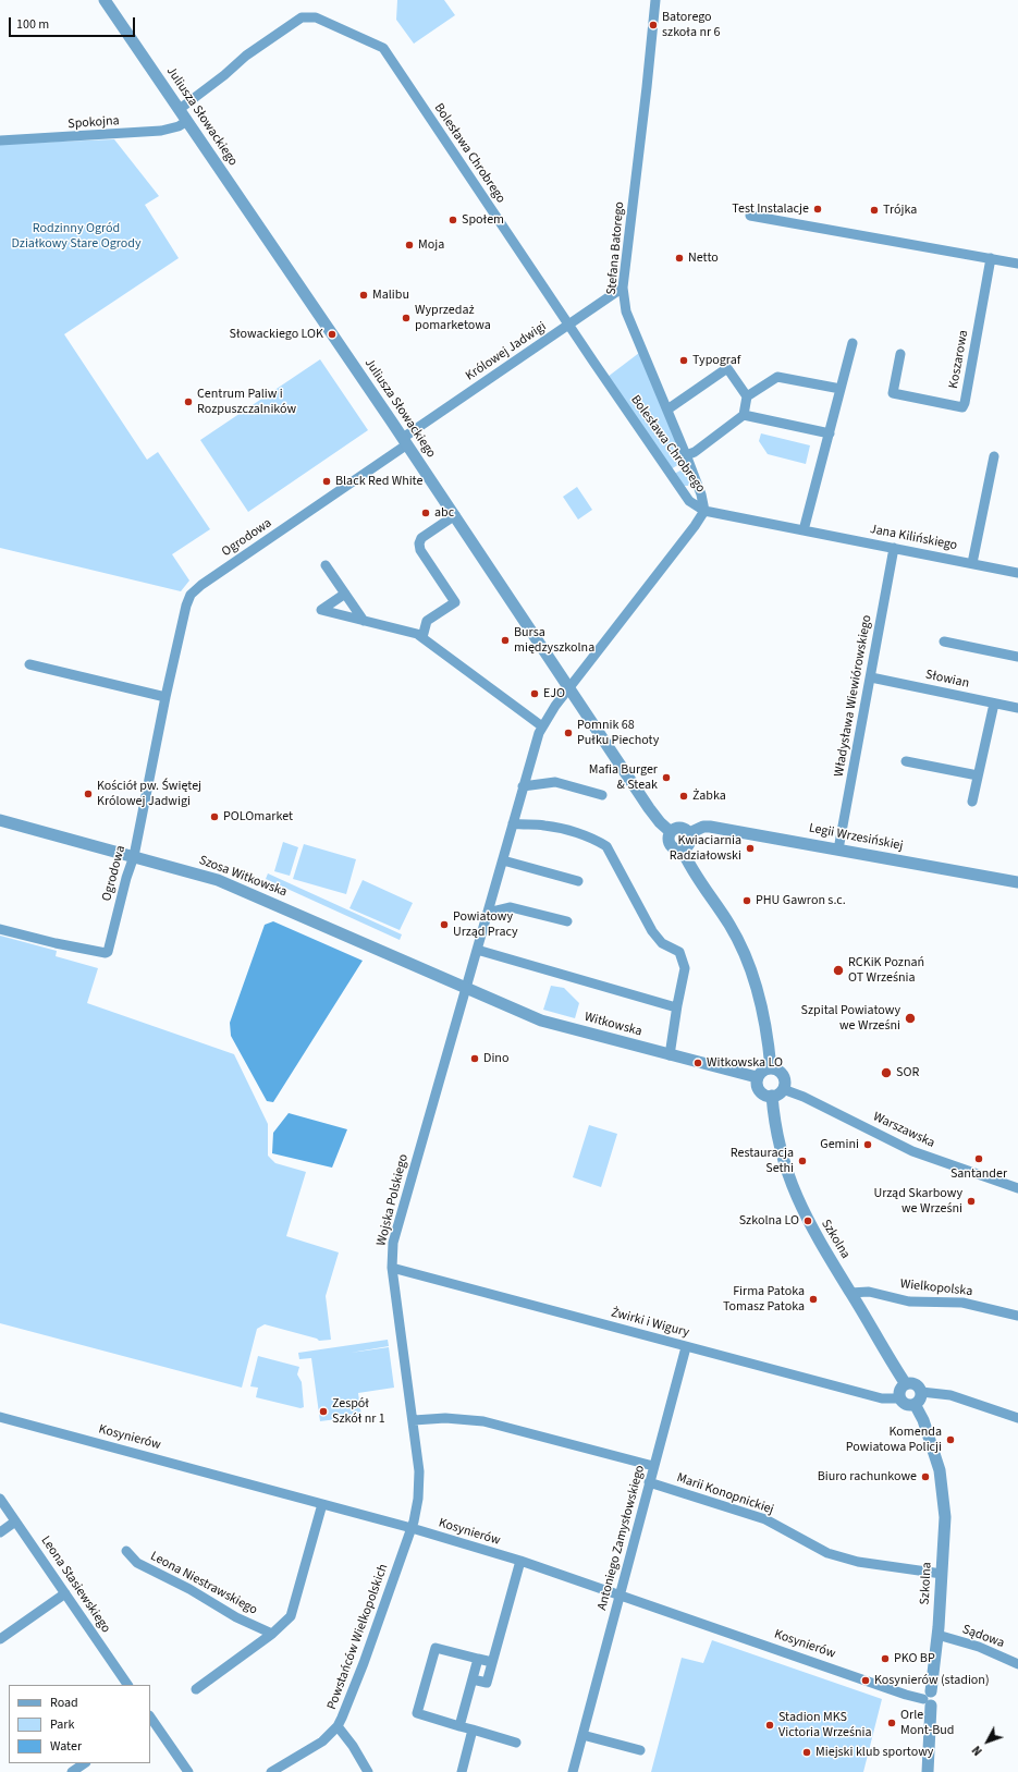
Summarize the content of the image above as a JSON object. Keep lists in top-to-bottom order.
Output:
{
  "streets": {
    "street": [
      "Juliusza Słowackiego",
      "Spokojna",
      "Bolesława Chrobrego",
      "Stefana Batorego",
      "Królowej Jadwigi",
      "Koszarowa",
      "Ogrodowa",
      "Jana Kilińskiego",
      "Słowian",
      "Władysława Wiewiórowskiego",
      "Legii Wrzesińskiej",
      "Szosa Witkowska",
      "Witkowska",
      "Warszawska",
      "Wojska Polskiego",
      "Szkolna",
      "Wielkopolska",
      "Żwirki i Wigury",
      "Kosynierów",
      "Marii Konopnickiej",
      "Antoniego Zamysłowskiego",
      "Leona Niestrawskiego",
      "Leona Stasiewskiego",
      "Powstańców Wielkopolskich",
      "Sądowa"
    ]
  },
  "crossings": [
    ["Juliusza Słowackiego", "Spokojna"],
    ["Juliusza Słowackiego", "Bolesława Chrobrego"],
    ["Juliusza Słowackiego", "Królowej Jadwigi"],
    ["Juliusza Słowackiego", "Ogrodowa"],
    ["Juliusza Słowackiego", "Legii Wrzesińskiej"],
    ["Juliusza Słowackiego", "Wojska Polskiego"],
    ["Bolesława Chrobrego", "Stefana Batorego"],
    ["Bolesława Chrobrego", "Królowej Jadwigi"],
    ["Bolesława Chrobrego", "Jana Kilińskiego"],
    ["Bolesława Chrobrego", "Wojska Polskiego"],
    ["Stefana Batorego", "Królowej Jadwigi"],
    ["Stefana Batorego", "Jana Kilińskiego"],
    ["Stefana Batorego", "Wojska Polskiego"],
    ["Królowej Jadwigi", "Ogrodowa"],
    ["Ogrodowa", "Szosa Witkowska"],
    ["Jana Kilińskiego", "Władysława Wiewiórowskiego"],
    ["Jana Kilińskiego", "Wojska Polskiego"],
    ["Słowian", "Władysława Wiewiórowskiego"],
    ["Władysława Wiewiórowskiego", "Legii Wrzesińskiej"],
    ["Szosa Witkowska", "Witkowska"],
    ["Szosa Witkowska", "Wojska Polskiego"],
    ["Witkowska", "Warszawska"],
    ["Witkowska", "Wojska Polskiego"],
    ["Witkowska", "Szkolna"],
    ["Warszawska", "Szkolna"],
    ["Wojska Polskiego", "Żwirki i Wigury"],
    ["Wojska Polskiego", "Kosynierów"],
    ["Wojska Polskiego", "Powstańców Wielkopolskich"],
    ["Szkolna", "Wielkopolska"],
    ["Szkolna", "Żwirki i Wigury"],
    ["Szkolna", "Kosynierów"],
    ["Szkolna", "Marii Konopnickiej"],
    ["Szkolna", "Sądowa"],
    ["Żwirki i Wigury", "Antoniego Zamysłowskiego"],
    ["Kosynierów", "Antoniego Zamysłowskiego"],
    ["Kosynierów", "Powstańców Wielkopolskich"],
    ["Marii Konopnickiej", "Antoniego Zamysłowskiego"]
  ],
  "parks": ["Rodzinny Ogród Działkowy Stare Ogrody"],
  "places": [
    "Batorego szkoła nr 6",
    "Test Instalacje",
    "Trójka",
    "Społem",
    "Moja",
    "Netto",
    "Malibu",
    "Wyprzedaż pomarketowa",
    "Słowackiego LOK",
    "Typograf",
    "Centrum Paliw i Rozpuszczalników",
    "Black Red White",
    "abc",
    "Bursa międzyszkolna",
    "EJO",
    "Pomnik 68 Pułku Piechoty",
    "Mafia Burger & Steak",
    "Kościół pw. Świętej Królowej Jadwigi",
    "Żabka",
    "POLOmarket",
    "Kwiaciarnia Radziałowski",
    "PHU Gawron s.c.",
    "Powiatowy Urząd Pracy",
    "RCKiK Poznań OT Września",
    "Szpital Powiatowy we Wrześni",
    "Dino",
    "Witkowska LO",
    "SOR",
    "Gemini",
    "Santander",
    "Restauracja Sethi",
    "Urząd Skarbowy we Wrześni",
    "Szkolna LO",
    "Firma Patoka Tomasz Patoka",
    "Zespół Szkół nr 1",
    "Komenda Powiatowa Policji",
    "Biuro rachunkowe",
    "PKO BP",
    "Kosynierów (stadion)",
    "Orle Mont-Bud",
    "Stadion MKS Victoria Września",
    "Miejski klub sportowy"
  ],
  "legend": ["Road", "Park", "Water"],
  "scale_bar": "100 m",
  "north": "bottom left"
}
